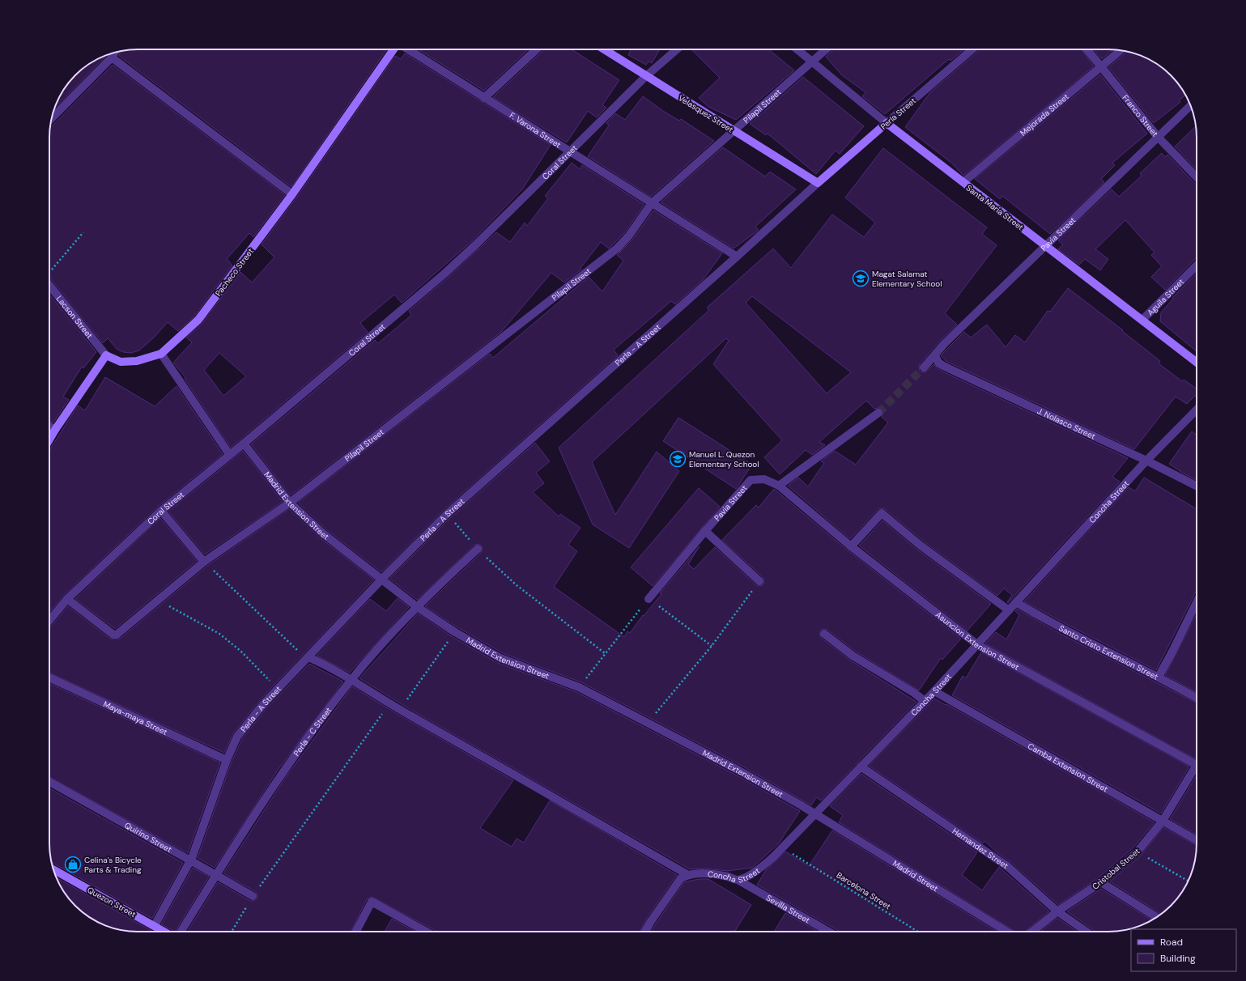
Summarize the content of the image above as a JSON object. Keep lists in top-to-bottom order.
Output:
{
  "streets": {
    "street": [
      "Pilapil Street",
      "Velasquez Street",
      "Perla Street",
      "Mejorada Street",
      "Franco Street",
      "F. Varona Street",
      "Coral Street",
      "Santa Maria Street",
      "Pavia Street",
      "Pacheco Street",
      "Aguila Street",
      "Lacson Street",
      "Perla - A Street",
      "J. Nolasco Street",
      "Concha Street",
      "Madrid Extension Street",
      "Asuncion Extension Street",
      "Santo Cristo Extension Street",
      "Maya-maya Street",
      "Perla - C Street",
      "Camba Extension Street",
      "Quirino Street",
      "Hernandez Street",
      "Cristobal Street",
      "Madrid Street",
      "Quezon Street",
      "Sevilla Street"
    ],
    "path": ["Barcelona Street"]
  },
  "crossings": [
    ["Pilapil Street", "Velasquez Street"],
    ["Pilapil Street", "F. Varona Street"],
    ["Pilapil Street", "Coral Street"],
    ["Pilapil Street", "Santa Maria Street"],
    ["Pilapil Street", "Madrid Extension Street"],
    ["Velasquez Street", "Perla Street"],
    ["Velasquez Street", "Coral Street"],
    ["Velasquez Street", "Perla - A Street"],
    ["Perla Street", "Santa Maria Street"],
    ["Perla Street", "Perla - A Street"],
    ["Mejorada Street", "Franco Street"],
    ["Mejorada Street", "Santa Maria Street"],
    ["Franco Street", "Pavia Street"],
    ["F. Varona Street", "Coral Street"],
    ["F. Varona Street", "Perla - A Street"],
    ["Coral Street", "Madrid Extension Street"],
    ["Santa Maria Street", "Pavia Street"],
    ["Santa Maria Street", "Aguila Street"],
    ["Pavia Street", "J. Nolasco Street"],
    ["Pavia Street", "Asuncion Extension Street"],
    ["Pacheco Street", "Lacson Street"],
    ["Perla - A Street", "Madrid Extension Street"],
    ["Perla - A Street", "Maya-maya Street"],
    ["Perla - A Street", "Quirino Street"],
    ["Perla - A Street", "Quezon Street"],
    ["J. Nolasco Street", "Concha Street"],
    ["Concha Street", "Madrid Extension Street"],
    ["Concha Street", "Asuncion Extension Street"],
    ["Concha Street", "Santo Cristo Extension Street"],
    ["Concha Street", "Camba Extension Street"],
    ["Concha Street", "Hernandez Street"],
    ["Concha Street", "Madrid Street"],
    ["Concha Street", "Sevilla Street"],
    ["Madrid Extension Street", "Perla - C Street"],
    ["Madrid Extension Street", "Madrid Street"],
    ["Asuncion Extension Street", "Cristobal Street"],
    ["Perla - C Street", "Quirino Street"],
    ["Camba Extension Street", "Cristobal Street"],
    ["Hernandez Street", "Cristobal Street"]
  ],
  "places": {
    "school or university": ["Magat Salamat Elementary School", "Manuel L. Quezon Elementary School"],
    "shop": ["Celina's Bicycle Parts & Trading"]
  },
  "legend": ["Road", "Building"]
}
